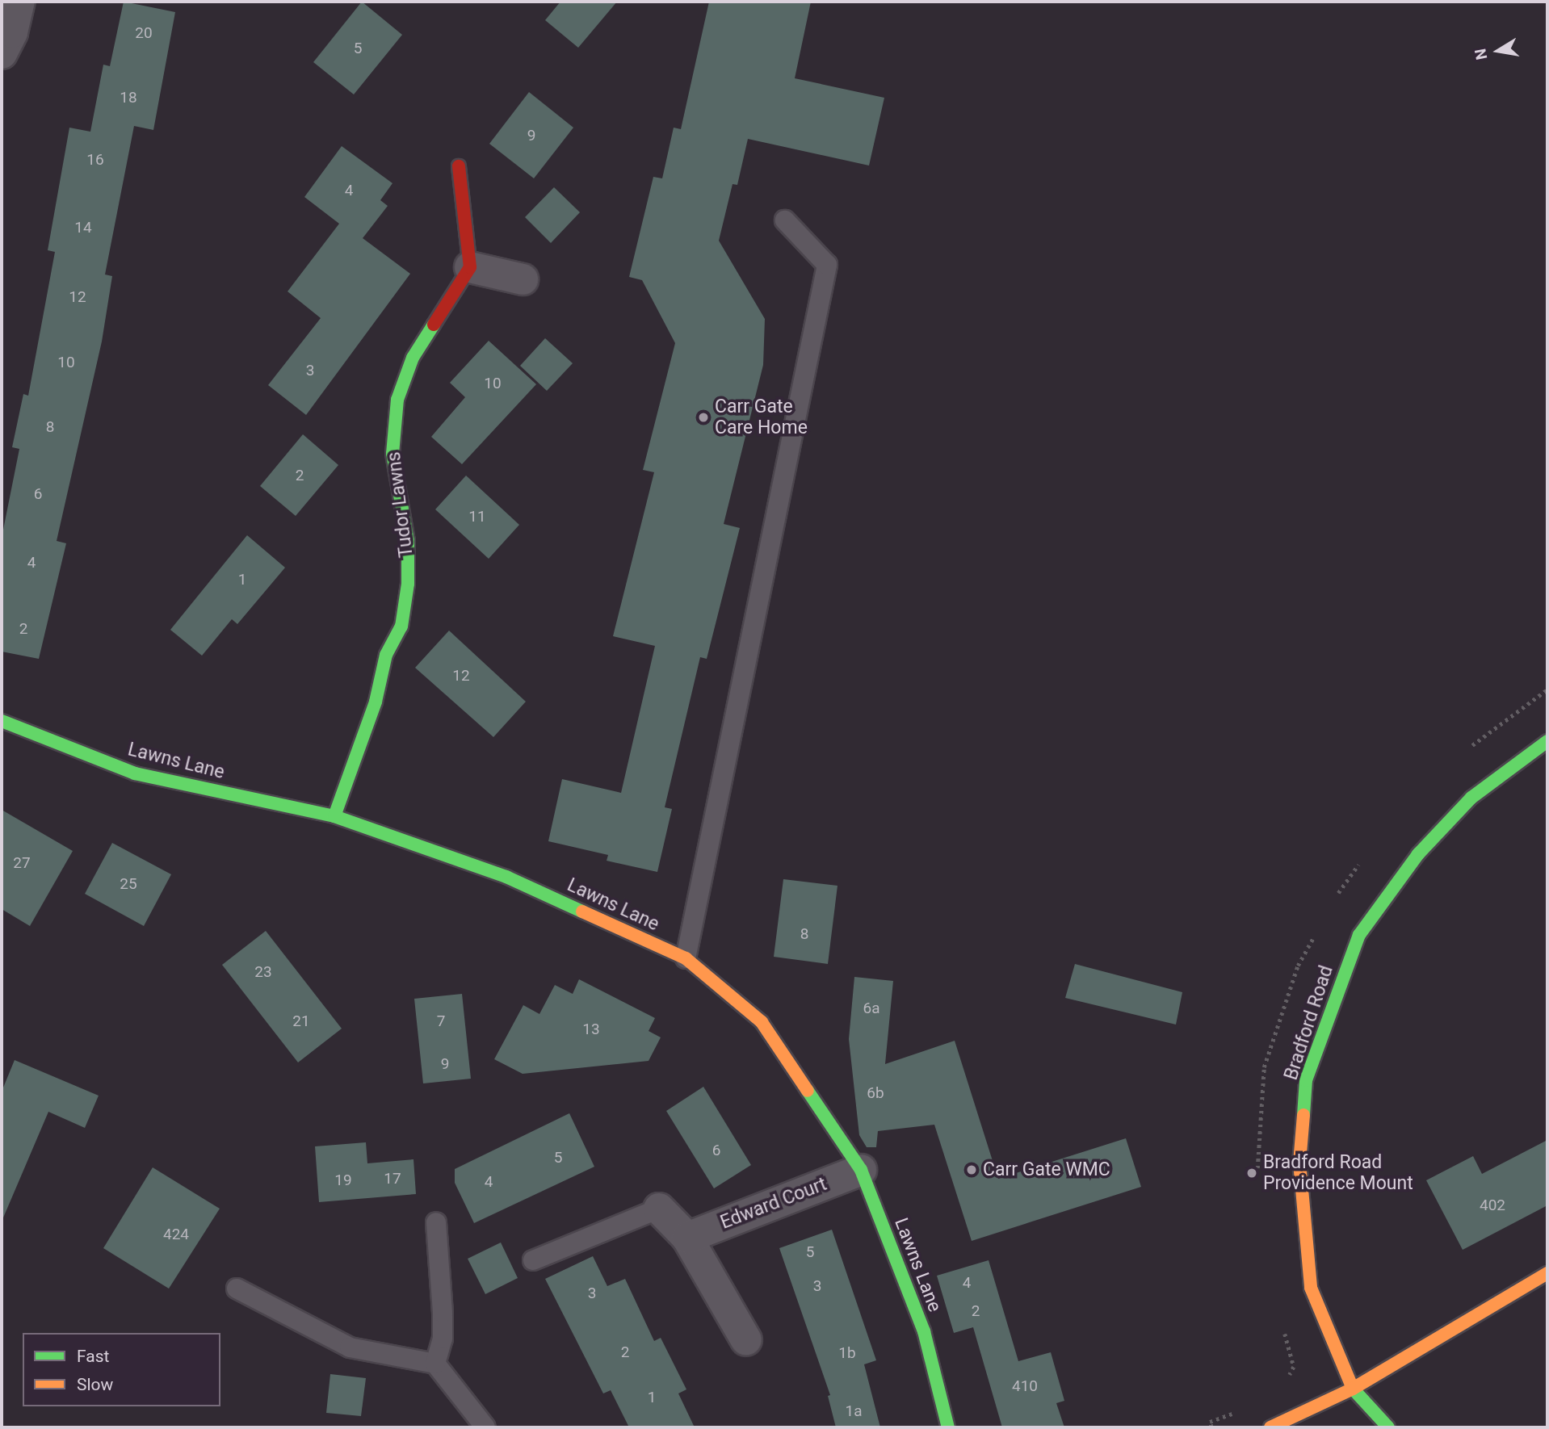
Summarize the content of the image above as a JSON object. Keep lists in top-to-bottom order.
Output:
{
  "streets": {
    "main road": ["Tudor Lawns", "Lawns Lane", "Bradford Road"],
    "street": ["Edward Court"]
  },
  "crossings": [
    ["Tudor Lawns", "Lawns Lane"],
    ["Lawns Lane", "Edward Court"]
  ],
  "places": ["Carr Gate Care Home", "Carr Gate WMC", "Bradford Road Providence Mount"],
  "house_numbers": [
    "20",
    "5",
    "18",
    "9",
    "16",
    "4",
    "14",
    "12",
    "10",
    "3",
    "10",
    "8",
    "2",
    "6",
    "11",
    "4",
    "1",
    "2",
    "12",
    "27",
    "25",
    "8",
    "23",
    "6a",
    "21",
    "7",
    "13",
    "9",
    "6b",
    "6",
    "5",
    "17",
    "19",
    "4",
    "402",
    "424",
    "5",
    "4",
    "3",
    "3",
    "2",
    "2",
    "1b",
    "410",
    "1",
    "1a"
  ],
  "legend": ["Fast", "Slow"],
  "north": "left"
}
